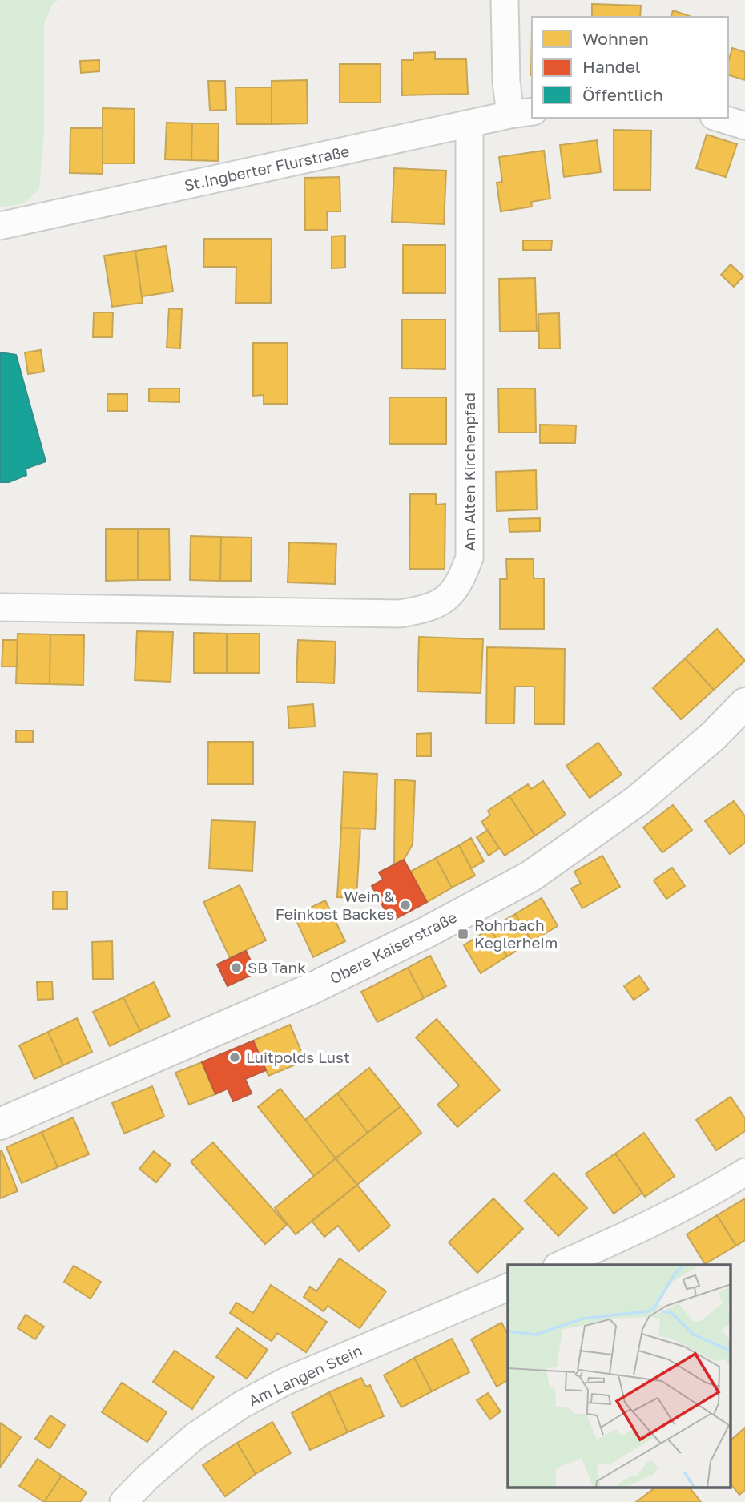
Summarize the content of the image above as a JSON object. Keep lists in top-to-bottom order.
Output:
{
  "streets": {
    "main road": ["Obere Kaiserstraße"],
    "street": ["St.Ingberter Flurstraße", "Am Alten Kirchenpfad", "Am Langen Stein"]
  },
  "crossings": [
    ["St.Ingberter Flurstraße", "Am Alten Kirchenpfad"]
  ],
  "places": {
    "other": ["Wein & Feinkost Backes", "SB Tank", "Luitpolds Lust"],
    "transit": ["Rohrbach Keglerheim"]
  },
  "legend": ["Wohnen", "Handel", "Öffentlich"]
}
